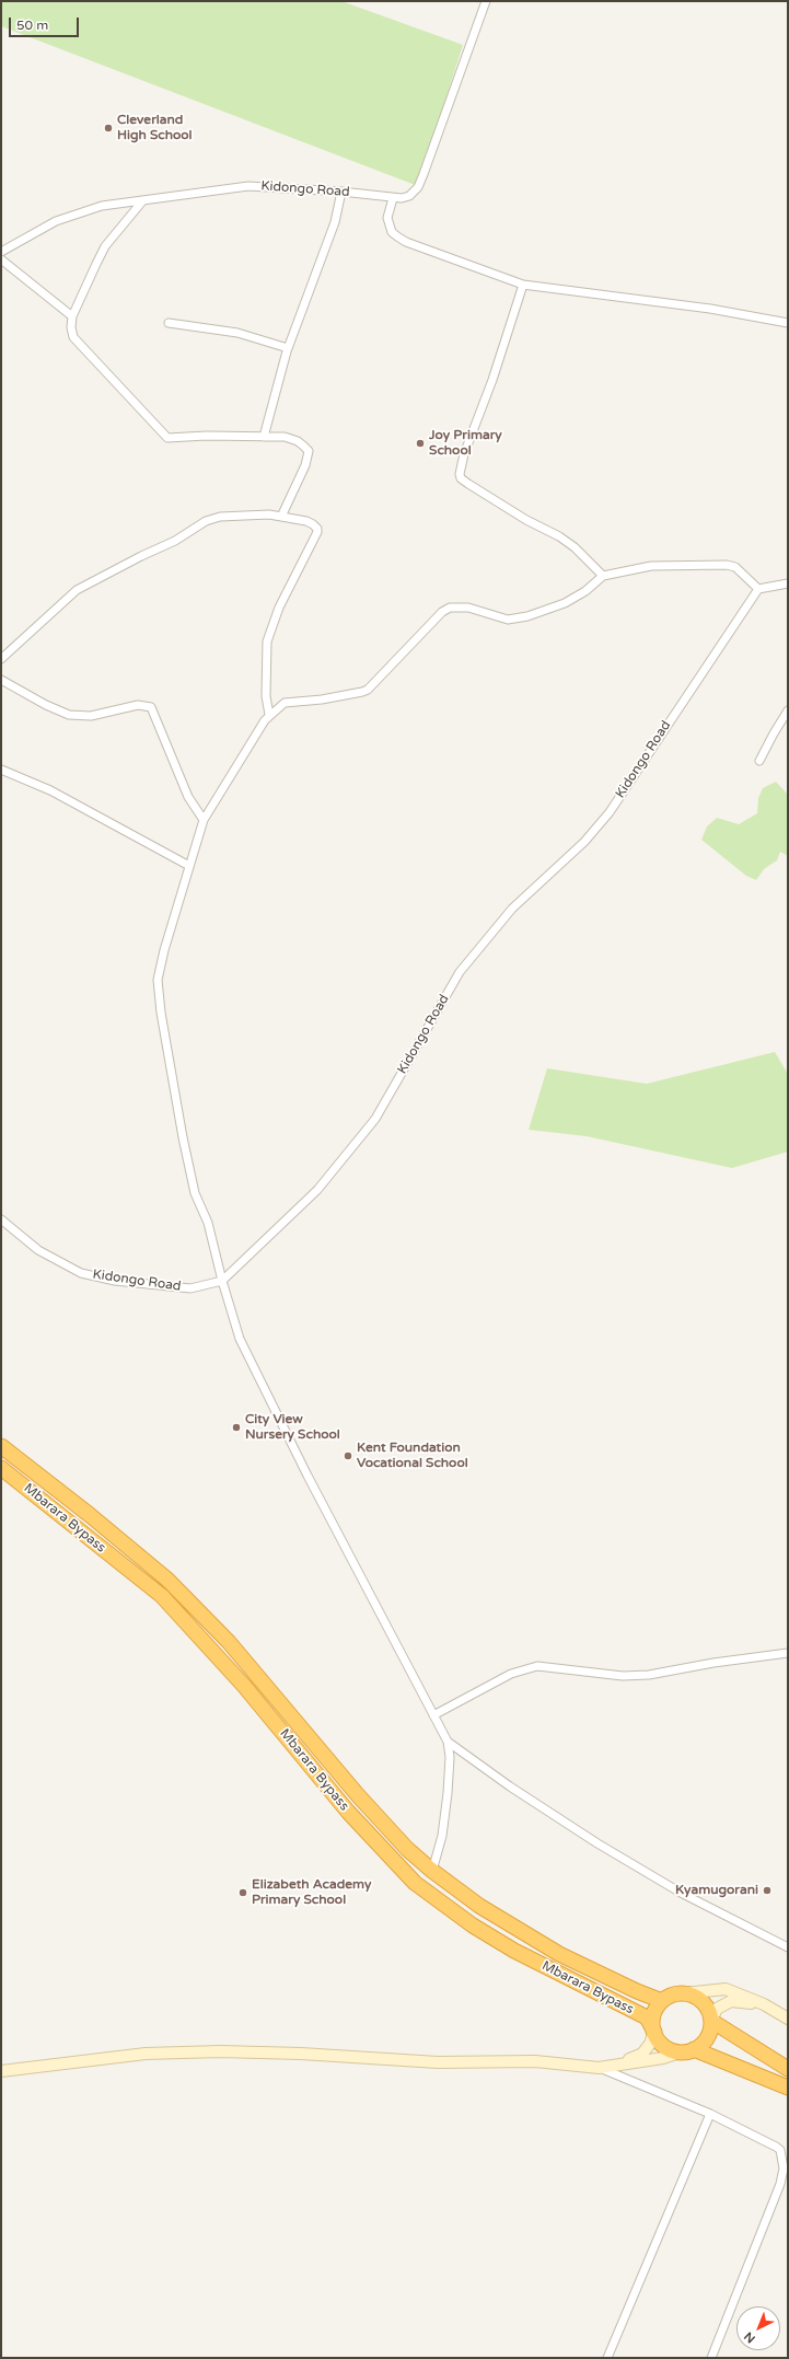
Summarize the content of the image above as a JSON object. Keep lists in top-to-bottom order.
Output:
{
  "streets": {
    "highway": ["Mbarara Bypass"],
    "street": ["Kidongo Road"]
  },
  "places": [
    "Cleverland High School",
    "Joy Primary School",
    "City View Nursery School",
    "Kent Foundation Vocational School",
    "Kyamugorani",
    "Elizabeth Academy Primary School"
  ],
  "scale_bar": "50 m",
  "north": "bottom left"
}
